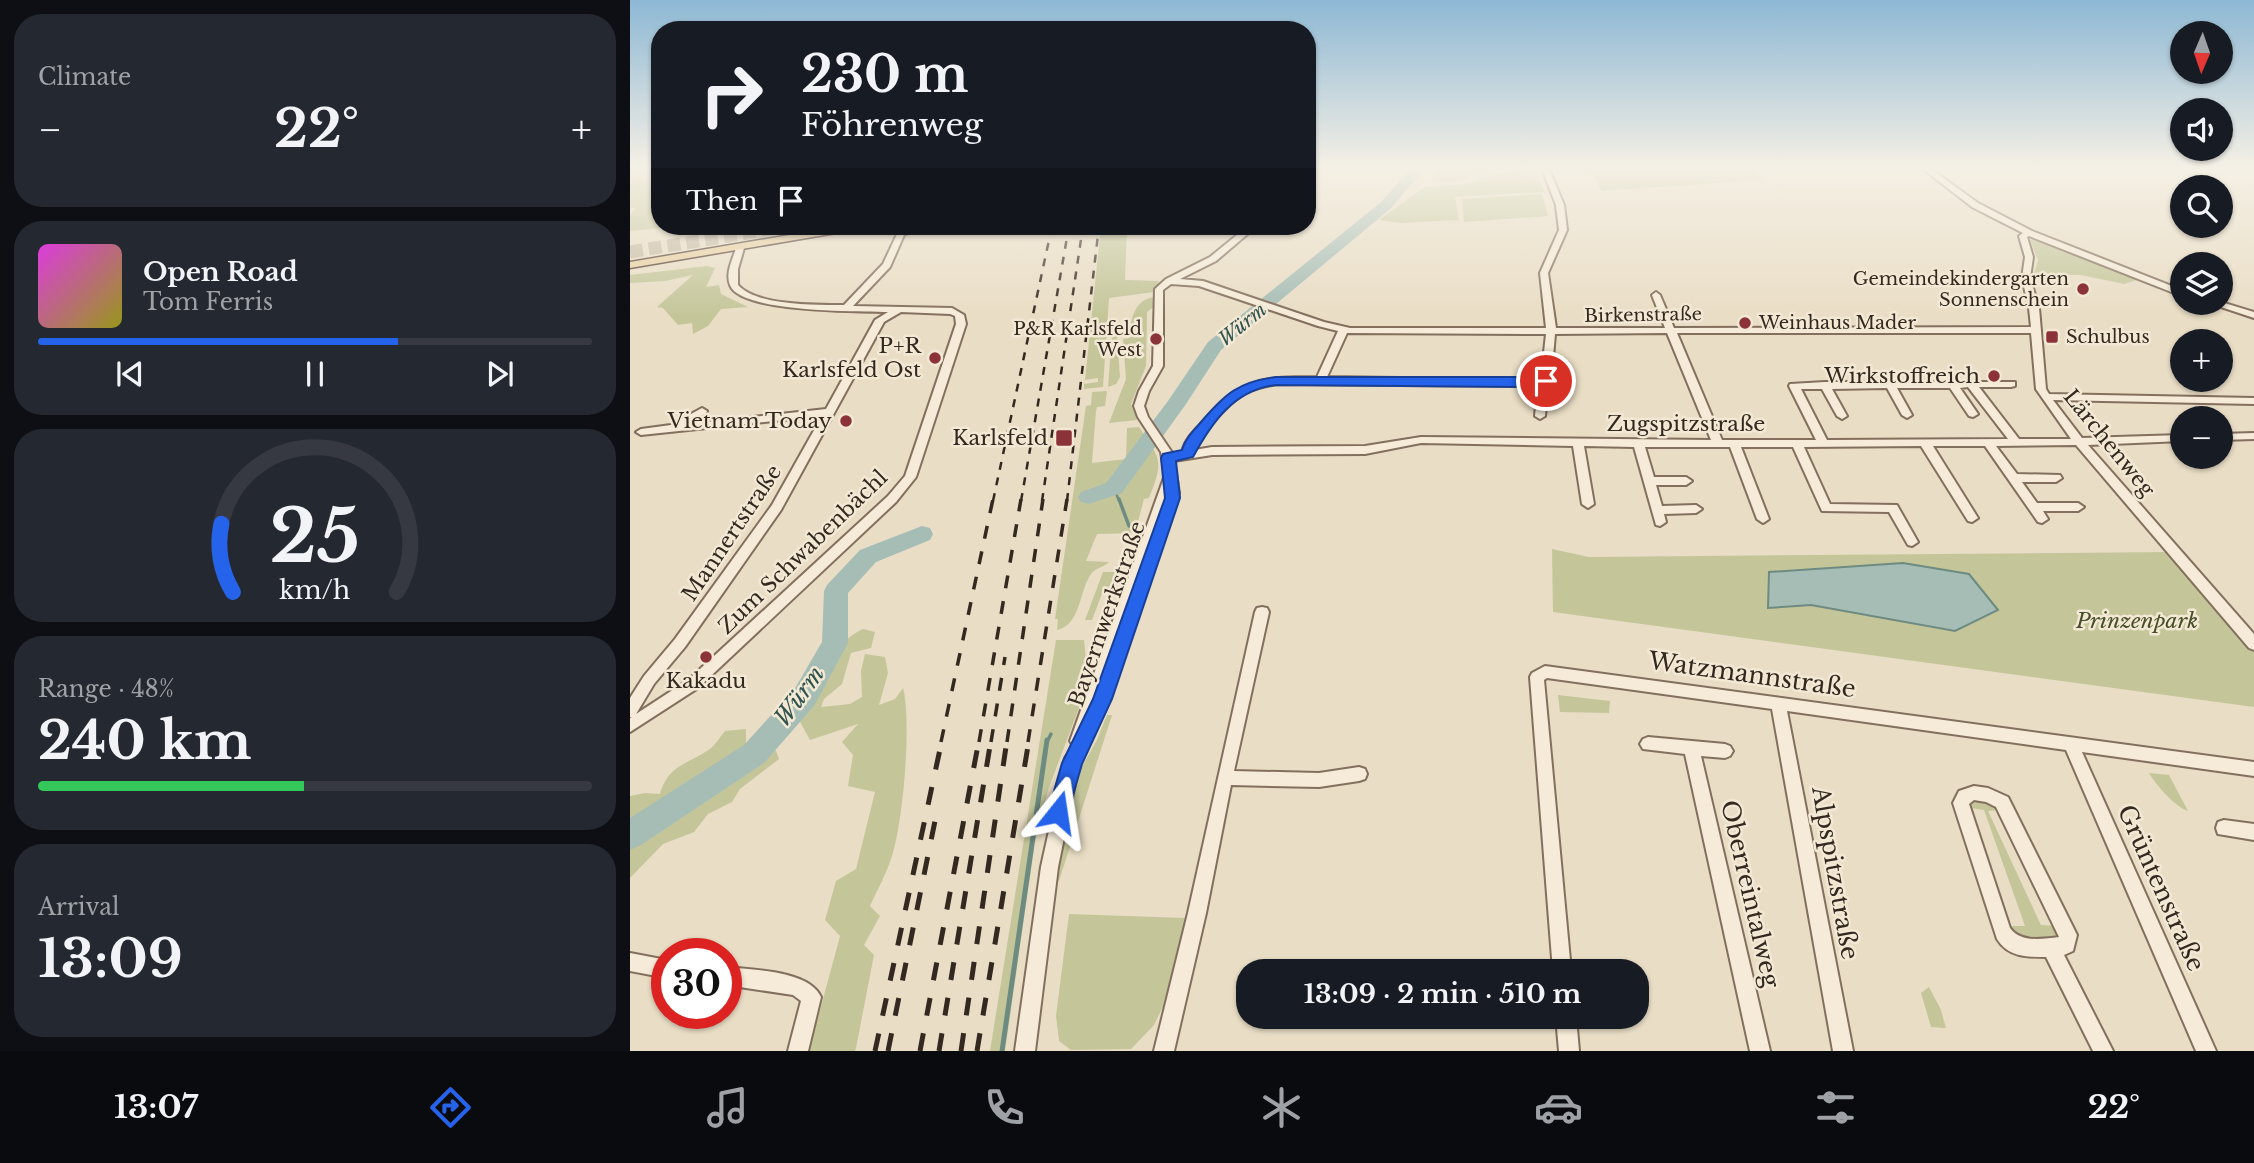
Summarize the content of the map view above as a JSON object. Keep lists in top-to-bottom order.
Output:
{
  "streets": {
    "street": [
      "Birkenstraße",
      "Zugspitzstraße",
      "Lärchenweg",
      "Mannertstraße",
      "Zum Schwabenbächl",
      "Bayernwerkstraße",
      "Watzmannstraße",
      "Alpspitzstraße",
      "Grüntenstraße",
      "Oberreintalweg"
    ]
  },
  "crossings": [
    ["Birkenstraße", "Lärchenweg"],
    ["Birkenstraße", "Bayernwerkstraße"],
    ["Zugspitzstraße", "Lärchenweg"],
    ["Zugspitzstraße", "Bayernwerkstraße"],
    ["Mannertstraße", "Zum Schwabenbächl"],
    ["Watzmannstraße", "Alpspitzstraße"],
    ["Watzmannstraße", "Grüntenstraße"]
  ],
  "water": ["Würm"],
  "parks": ["Prinzenpark"],
  "places": {
    "other": [
      "Gemeindekindergarten Sonnenschein",
      "Weinhaus Mader",
      "P&R Karlsfeld West",
      "P+R Karlsfeld Ost",
      "Wirkstoffreich",
      "Vietnam Today",
      "Kakadu"
    ],
    "transit": ["Schulbus", "Karlsfeld"]
  },
  "north": "bottom",
  "page": {
    "tile": [
      "Climate",
      ["Range · 48%", "240 km"],
      ["Arrival", "13:09"]
    ],
    "map_buttons": ["+", "−"],
    "turn": ["230 m", "Föhrenweg"],
    "heat": ["−", "22°", "+"],
    "then": "Then",
    "song": ["Open Road", "Tom Ferris"],
    "limit": "30",
    "trip": "13:09 · 2 min · 510 m",
    "tabs": ["13:07", "22°"],
    "gauge": ["25", "km/h"]
  }
}
